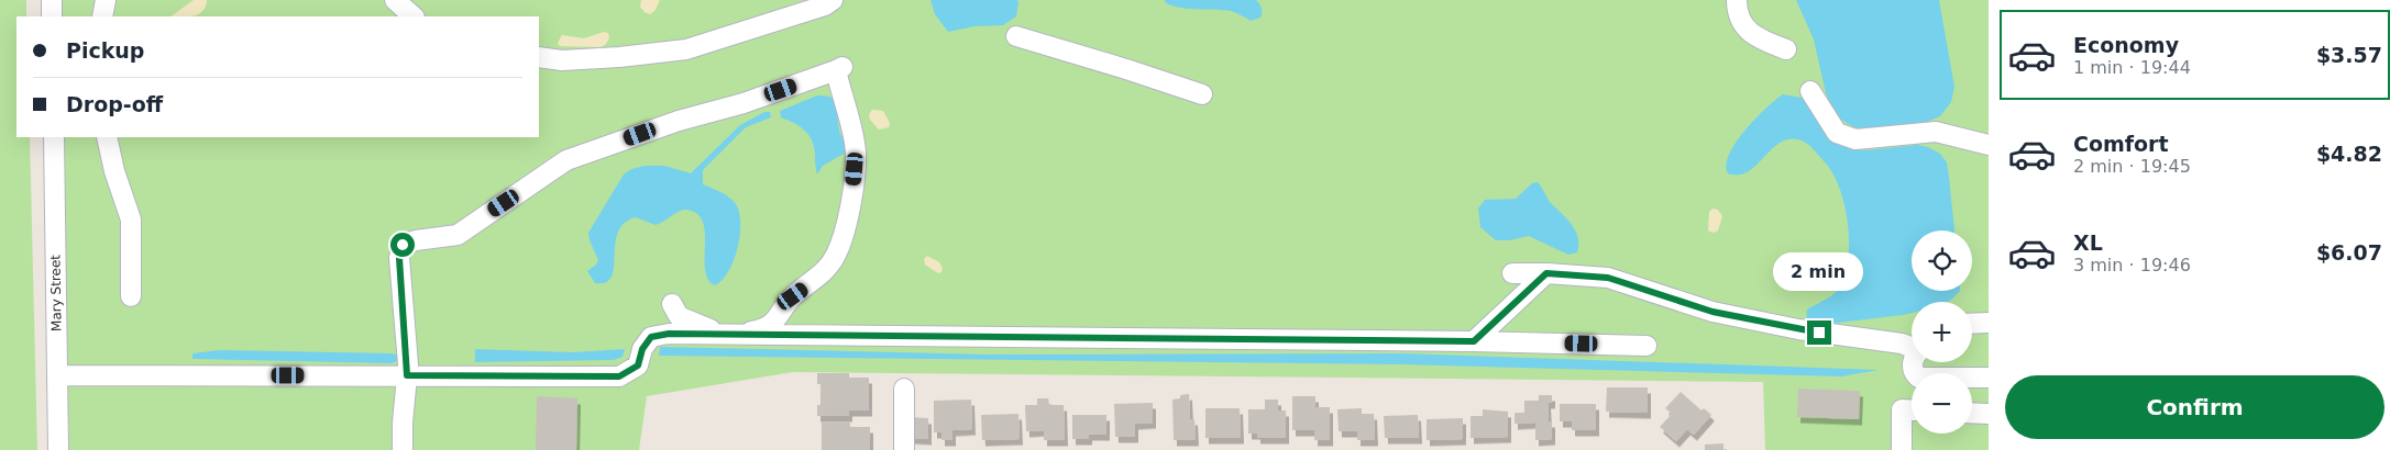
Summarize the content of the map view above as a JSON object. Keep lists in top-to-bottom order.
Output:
{
  "streets": {
    "street": ["Mary Street"]
  },
  "page": {
    "list": [
      {
        "name": "Economy",
        "note": "1 min · 19:44",
        "value": "$3.57"
      },
      {
        "name": "Comfort",
        "note": "2 min · 19:45",
        "value": "$4.82"
      },
      {
        "name": "XL",
        "note": "3 min · 19:46",
        "value": "$6.07"
      }
    ],
    "banner": ["Pickup", "Drop-off"],
    "map_buttons": ["+", "−"],
    "bubble": "2 min",
    "buttons": "Confirm"
  }
}
